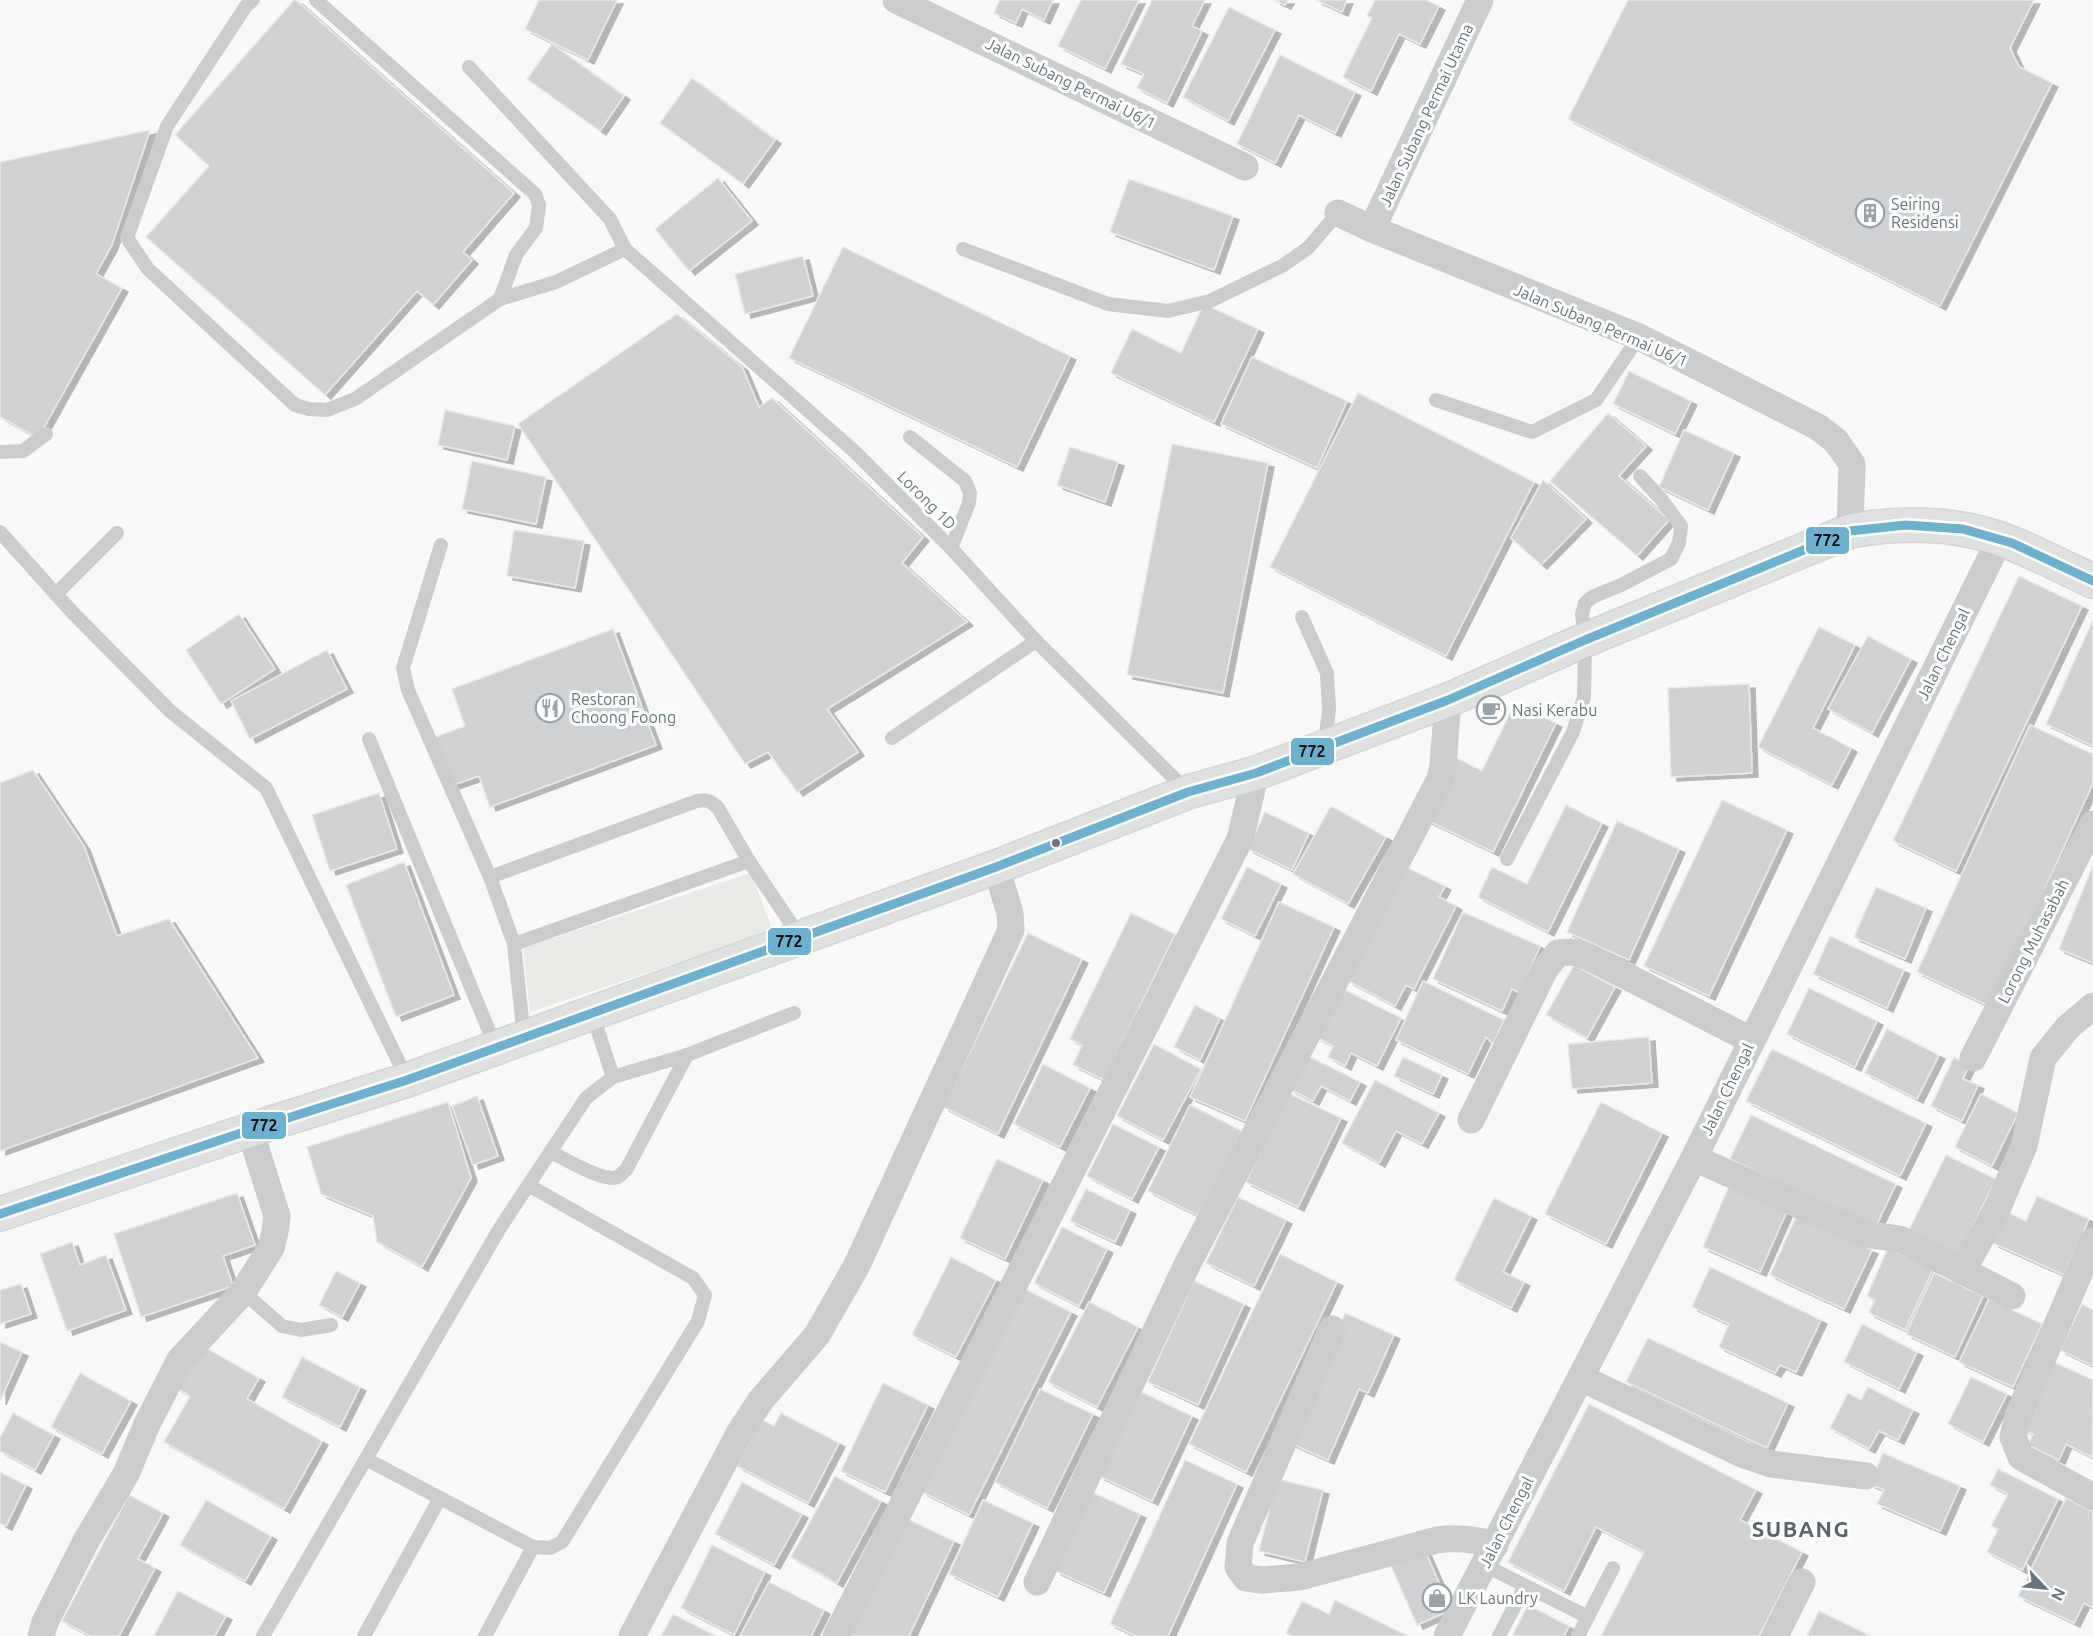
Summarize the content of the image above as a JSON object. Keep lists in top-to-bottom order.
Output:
{
  "streets": {
    "street": [
      "Jalan Subang Permai U6/1",
      "Jalan Subang Permai Utama",
      "Jalan Chengal",
      "Lorong Muhasabah"
    ],
    "lane": ["Lorong 1D"]
  },
  "crossings": [
    ["Jalan Subang Permai U6/1", "Jalan Subang Permai Utama"]
  ],
  "districts": ["SUBANG"],
  "places": {
    "building": ["Seiring Residensi"],
    "restaurant": ["Restoran Choong Foong"],
    "cafe": ["Nasi Kerabu"],
    "shop": ["LK Laundry"]
  },
  "lines": ["transit line 772"],
  "north": "bottom right"
}
